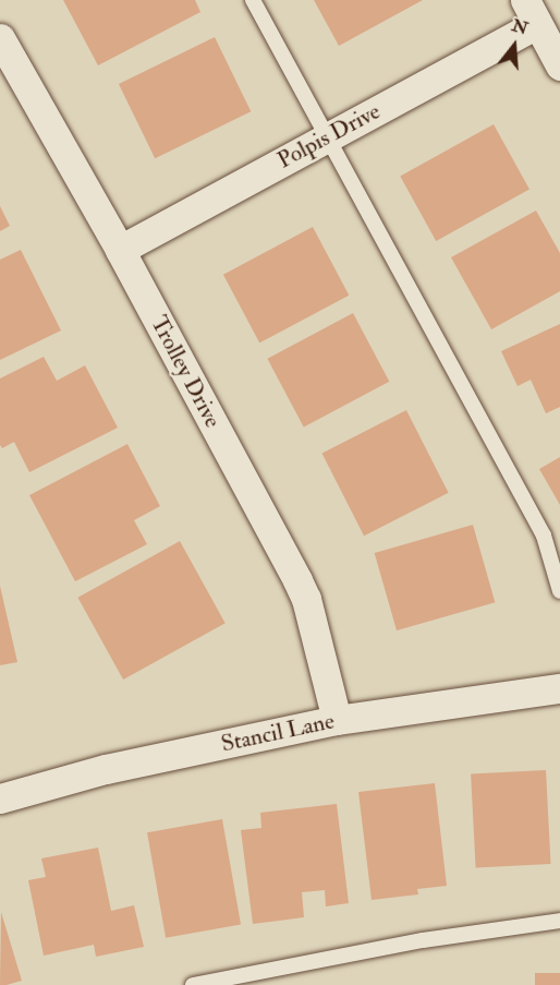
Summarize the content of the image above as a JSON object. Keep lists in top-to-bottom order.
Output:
{
  "streets": {
    "street": ["Polpis Drive", "Trolley Drive", "Stancil Lane"]
  },
  "crossings": [
    ["Polpis Drive", "Trolley Drive"],
    ["Trolley Drive", "Stancil Lane"]
  ],
  "north": "top"
}
